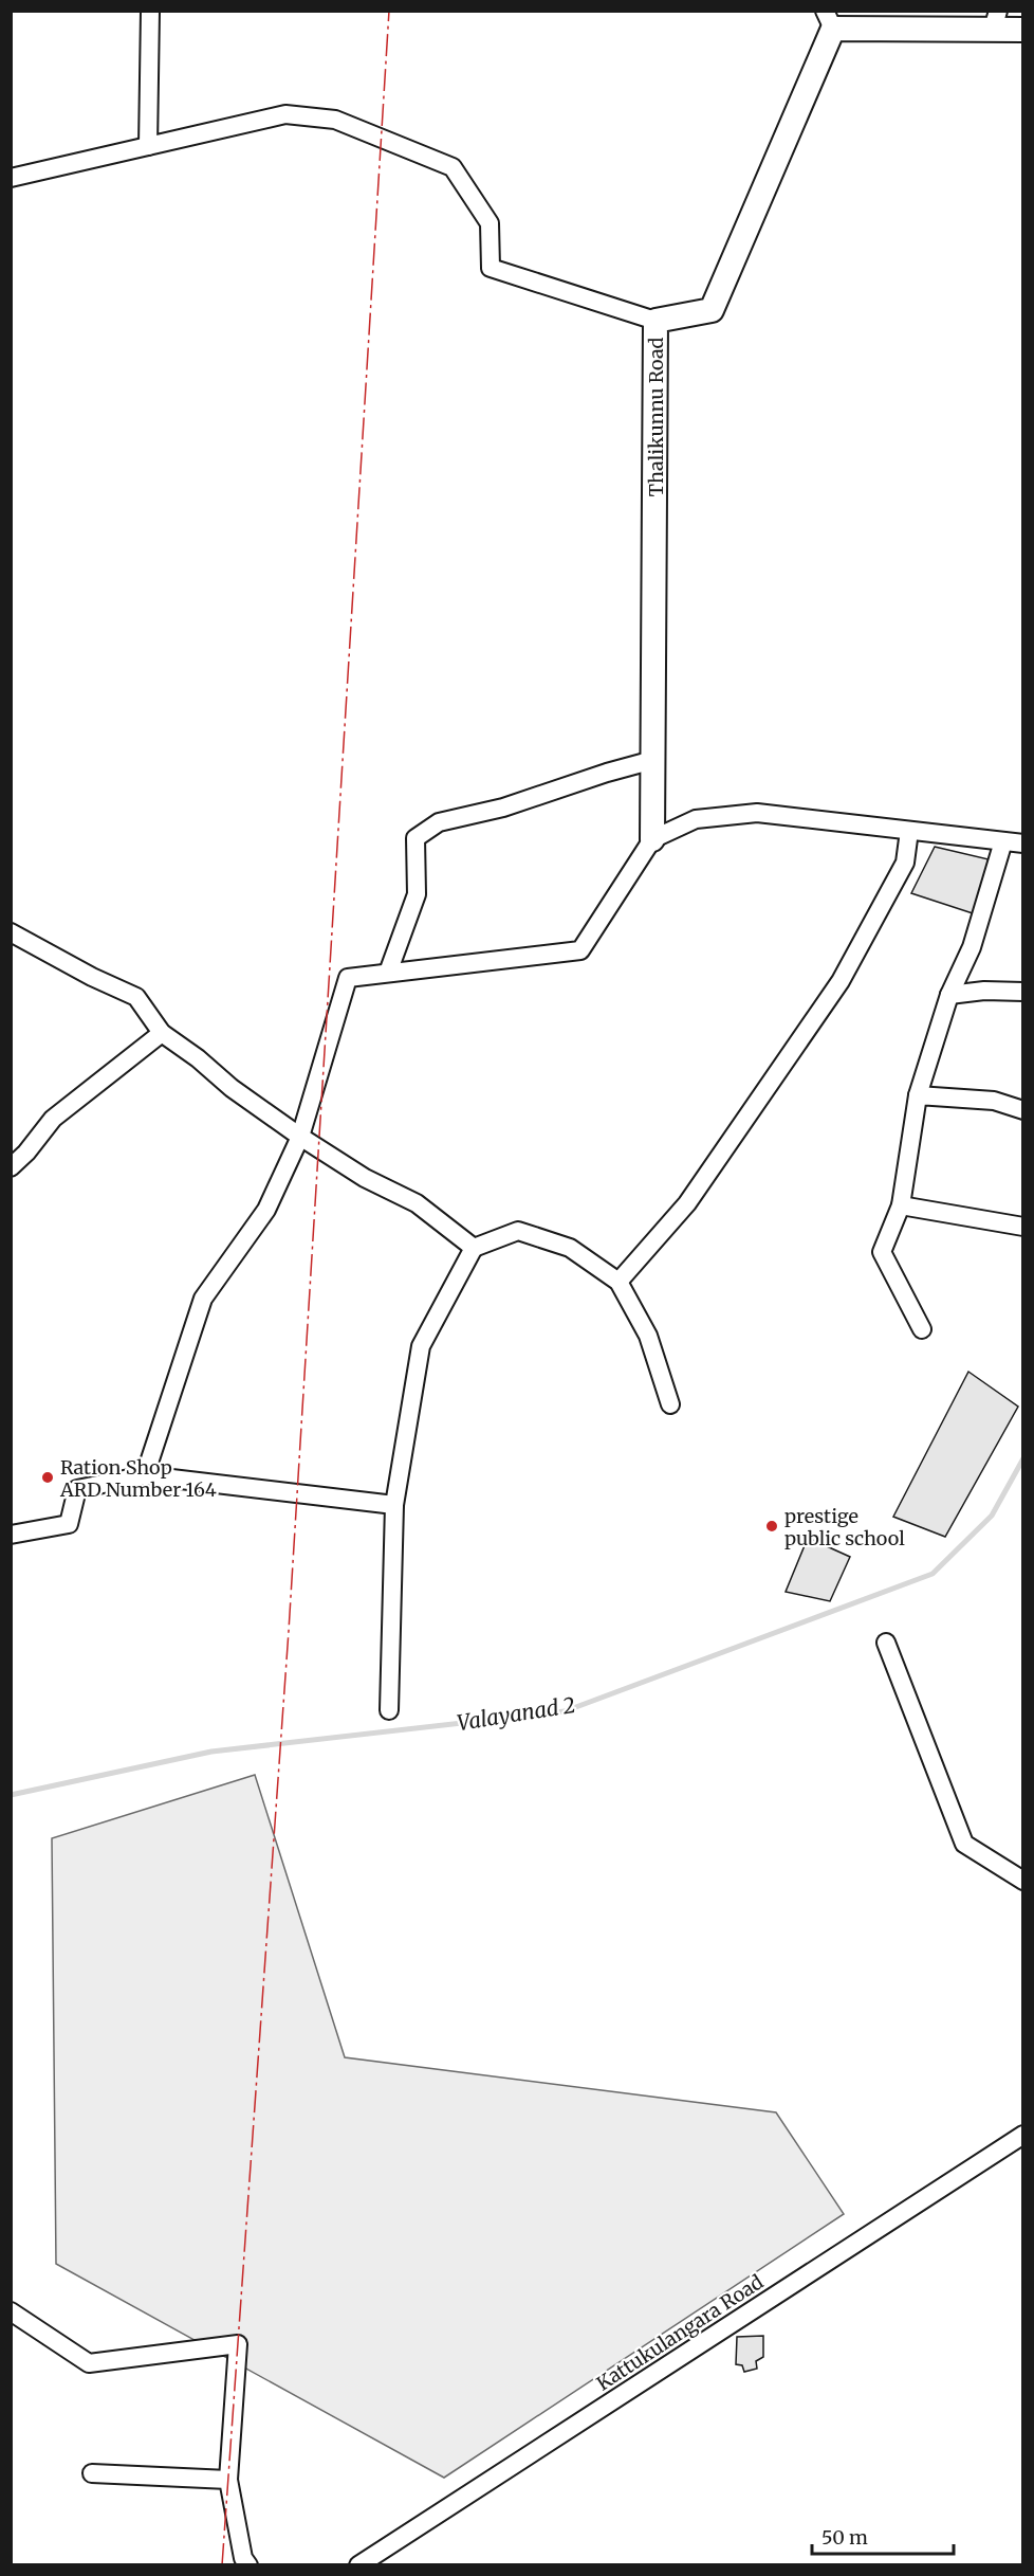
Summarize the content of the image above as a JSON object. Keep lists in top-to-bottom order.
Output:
{
  "streets": {
    "street": ["Thalikunnu Road", "Kattukulangara Road"]
  },
  "water": ["Valayanad 2"],
  "places": ["Ration Shop ARD Number 164", "prestige public school"],
  "scale_bar": "50 m"
}
